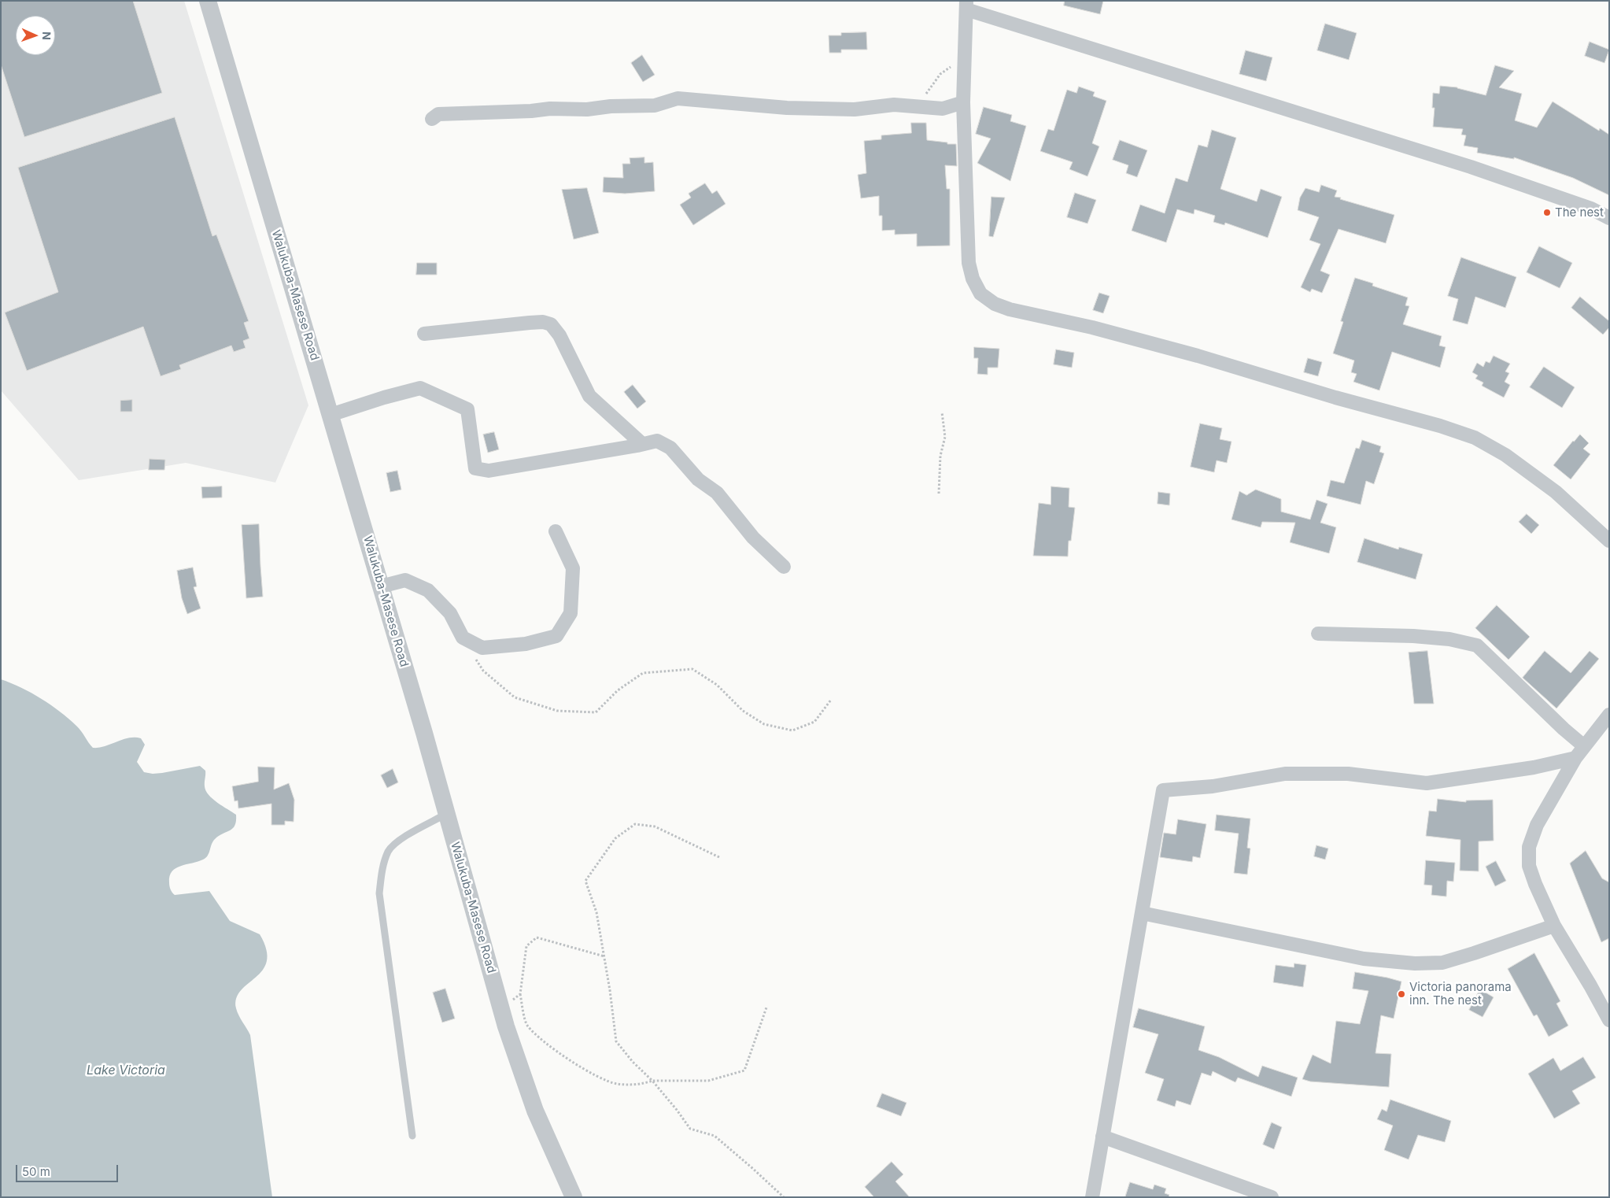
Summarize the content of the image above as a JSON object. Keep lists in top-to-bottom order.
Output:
{
  "streets": {
    "street": ["Walukuba-Masese Road"]
  },
  "water": ["Lake Victoria"],
  "places": ["The nest", "Victoria panorama inn. The nest"],
  "scale_bar": "50 m",
  "north": "right"
}
